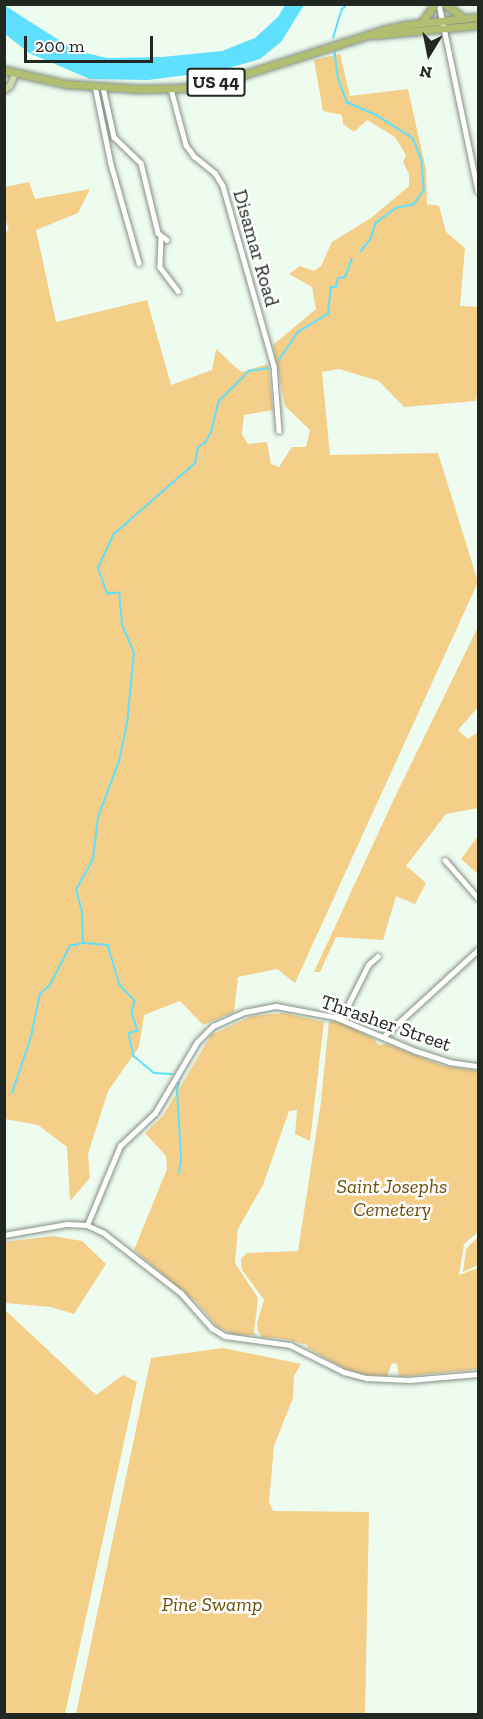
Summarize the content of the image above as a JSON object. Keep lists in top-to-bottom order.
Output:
{
  "streets": {
    "highway": ["US 44"],
    "street": ["Disamar Road", "Thrasher Street"]
  },
  "crossings": [
    ["US 44", "Disamar Road"]
  ],
  "parks": ["Saint Josephs Cemetery", "Pine Swamp"],
  "scale_bar": "200 m",
  "north": "bottom"
}
